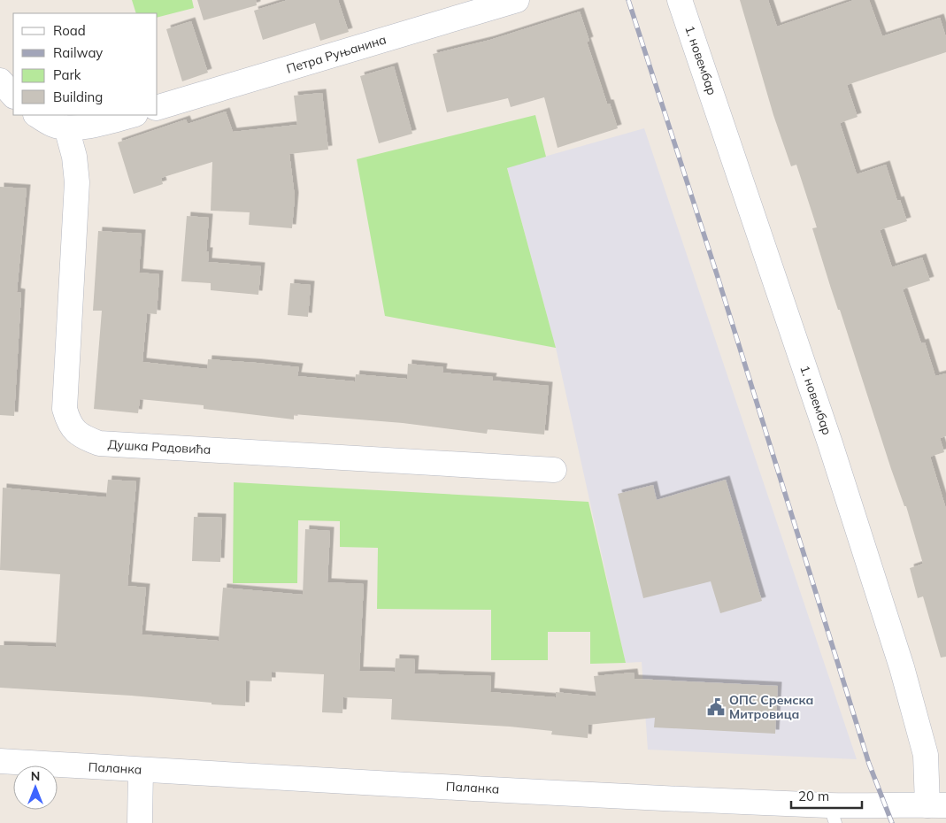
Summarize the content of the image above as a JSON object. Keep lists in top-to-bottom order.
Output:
{
  "streets": {
    "street": [
      "Петра Руњанина",
      "1. новембар",
      "Душка Радовића",
      "Паланка"
    ]
  },
  "crossings": [
    ["1. новембар", "Паланка"]
  ],
  "places": {
    "public building": ["ОПС Сремска Митровица"]
  },
  "legend": [
    "Road",
    "Railway",
    "Park",
    "Building"
  ],
  "scale_bar": "20 m",
  "north": "top"
}
